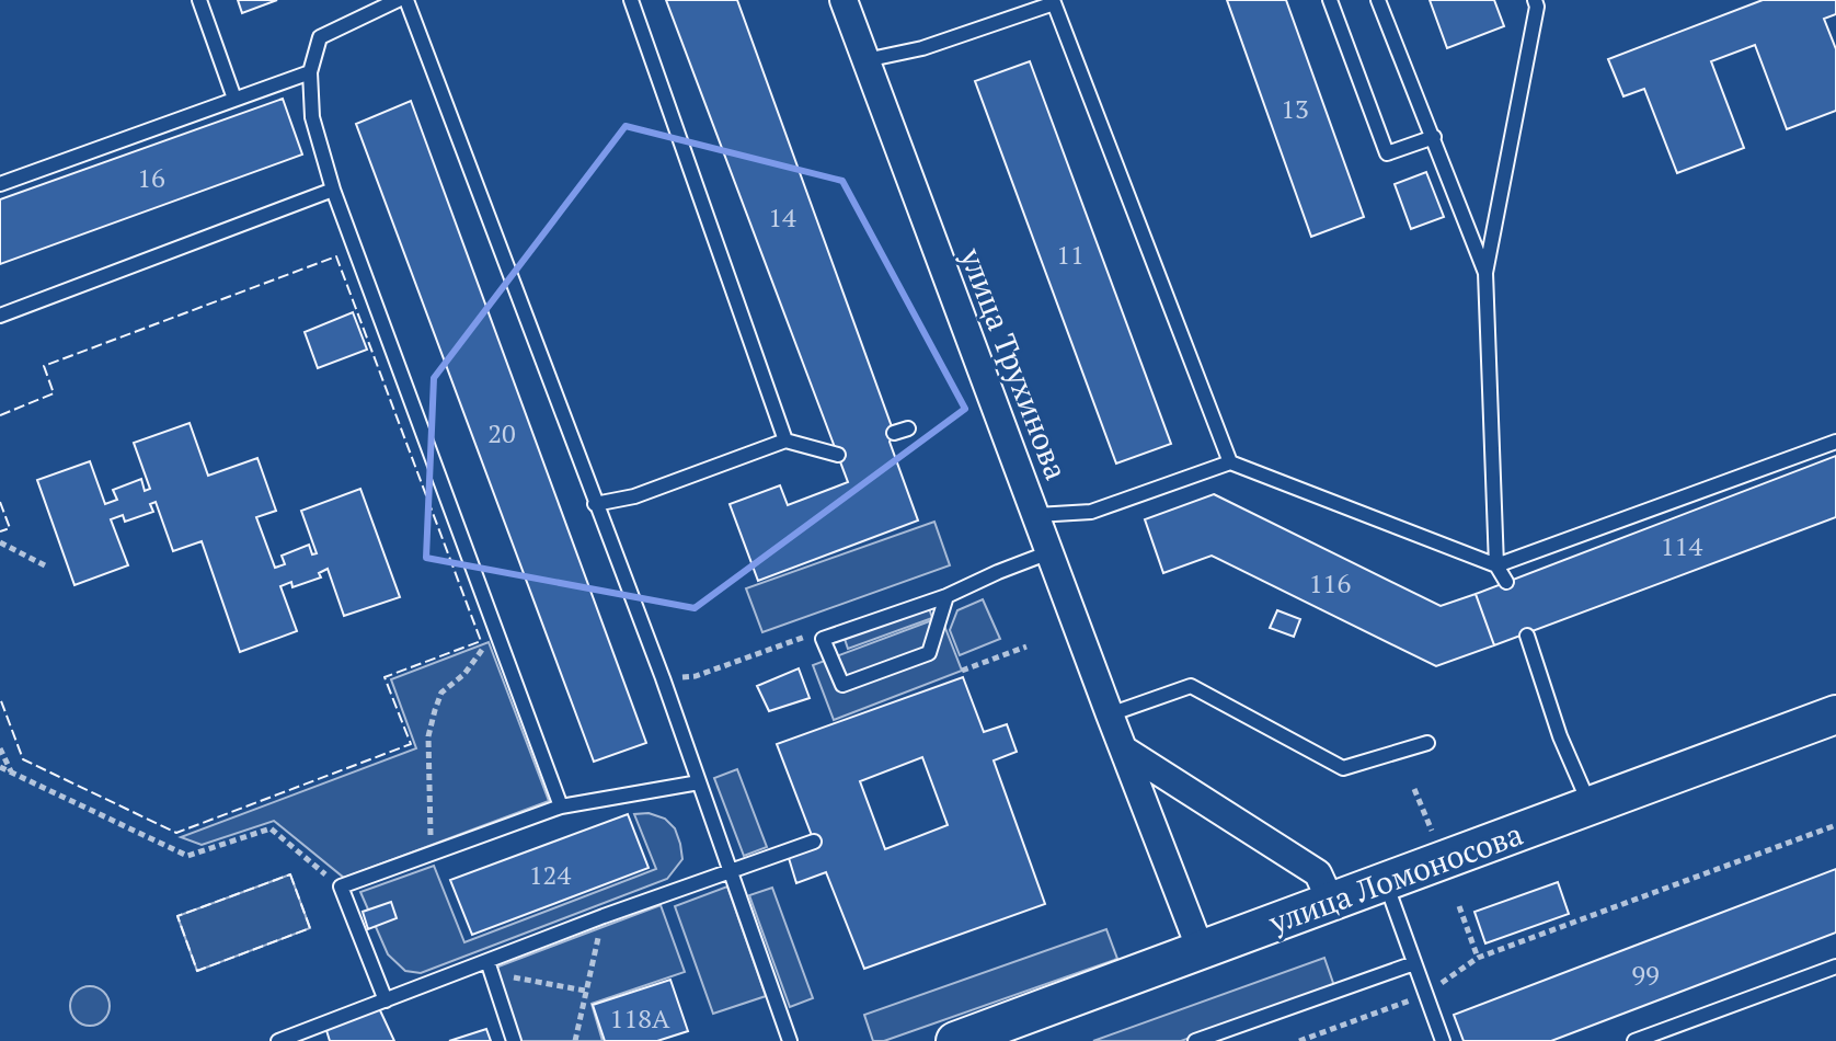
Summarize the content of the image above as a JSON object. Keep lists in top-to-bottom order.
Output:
{
  "streets": {
    "street": ["улица Трухинова", "улица Ломоносова"]
  },
  "crossings": [
    ["улица Трухинова", "улица Ломоносова"]
  ],
  "house_numbers": [
    "13",
    "16",
    "14",
    "11",
    "20",
    "114",
    "116",
    "124",
    "99",
    "118А"
  ]
}
